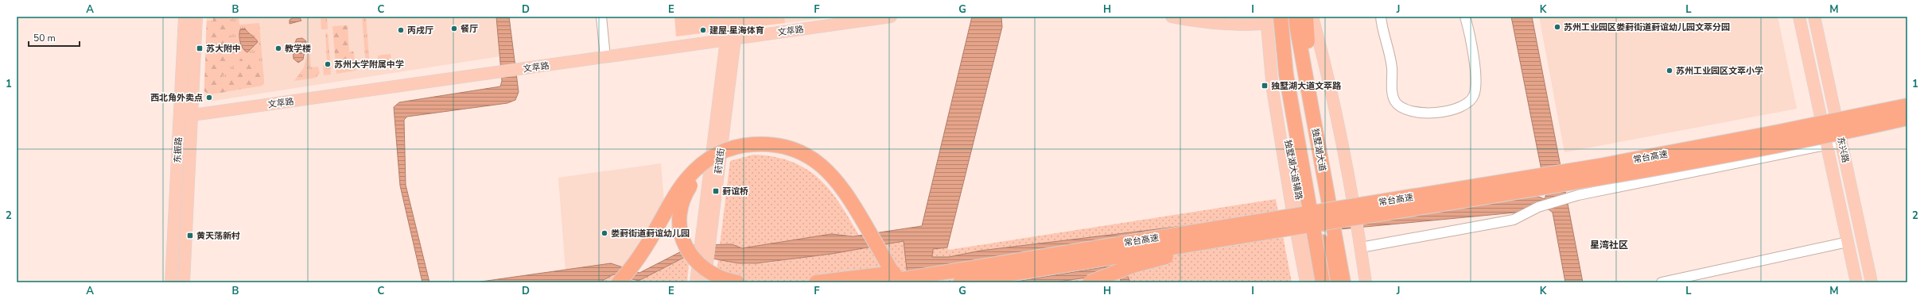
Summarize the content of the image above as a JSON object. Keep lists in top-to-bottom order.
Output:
{
  "streets": {
    "highway": ["独墅湖大道", "常台高速"],
    "main road": [
      "文萃路",
      "东振路",
      "东兴路",
      "葑谊街",
      "独墅湖大道辅路"
    ]
  },
  "crossings": [
    ["文萃路", "东振路"],
    ["文萃路", "葑谊街"]
  ],
  "districts": ["星湾社区"],
  "places": {
    "other": [
      "苏州工业园区娄葑街道葑谊幼儿园文萃分园",
      "餐厅",
      "丙戌厅",
      "建屋·星海体育",
      "教学楼",
      "苏州大学附属中学",
      "苏州工业园区文萃小学",
      "西北角外卖点",
      "娄葑街道葑谊幼儿园"
    ],
    "transit": [
      "苏大附中",
      "独墅湖大道文萃路",
      "葑谊桥",
      "黄天荡新村"
    ]
  },
  "scale_bar": "50 m",
  "grid": {
    "columns": [
      "A",
      "B",
      "C",
      "D",
      "E",
      "F",
      "G",
      "H",
      "I",
      "J",
      "K",
      "L",
      "M"
    ],
    "rows": ["1", "2"]
  }
}
